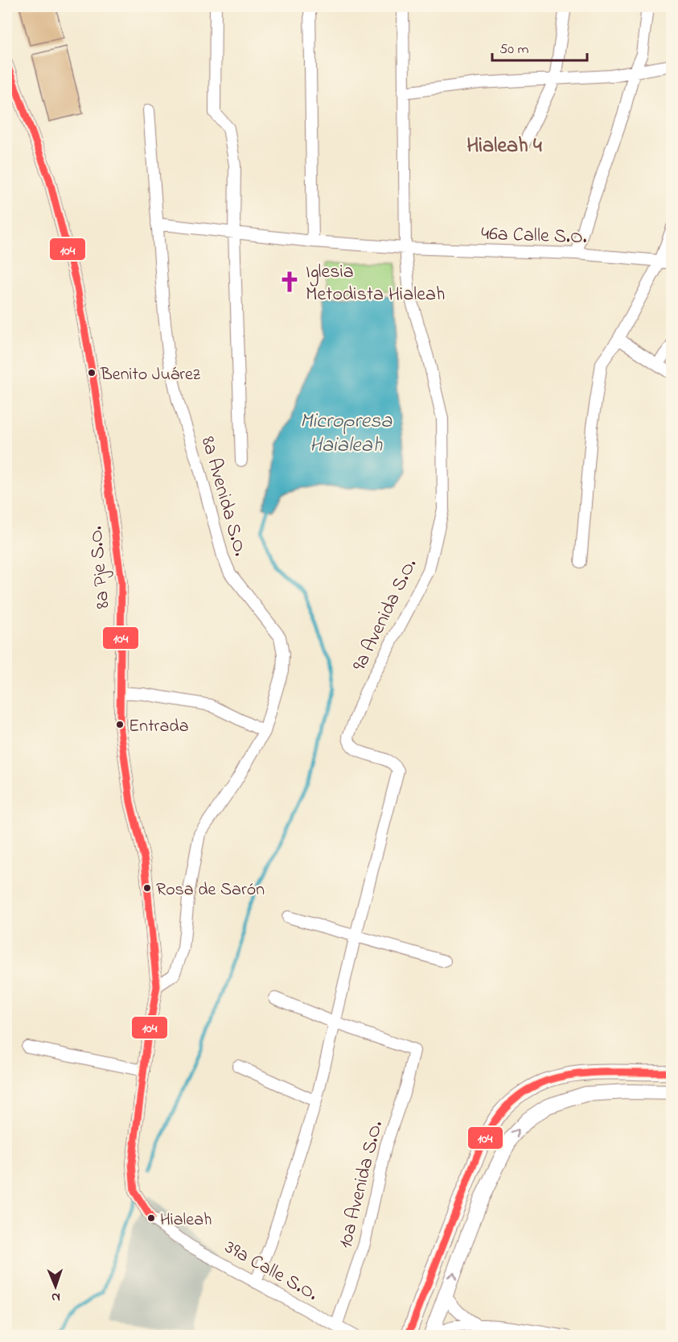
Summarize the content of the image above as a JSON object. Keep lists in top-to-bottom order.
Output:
{
  "streets": {
    "street": [
      "46a Calle S.O.",
      "8a Avenida S.O.",
      "8a Pje S.O.",
      "9a Avenida S.O.",
      "10a Avenida S.O.",
      "39a Calle S.O."
    ]
  },
  "crossings": [
    ["46a Calle S.O.", "8a Avenida S.O."],
    ["46a Calle S.O.", "9a Avenida S.O."],
    ["8a Avenida S.O.", "8a Pje S.O."],
    ["10a Avenida S.O.", "39a Calle S.O."]
  ],
  "districts": ["Hialeah 4"],
  "water": ["Micropresa Haialeah"],
  "places": {
    "church": ["Iglesia Metodista Hialeah"],
    "other": [
      "Benito Juárez",
      "Entrada",
      "Rosa de Sarón",
      "Hialeah"
    ]
  },
  "lines": ["transit line 104"],
  "scale_bar": "50 m",
  "north": "bottom"
}
